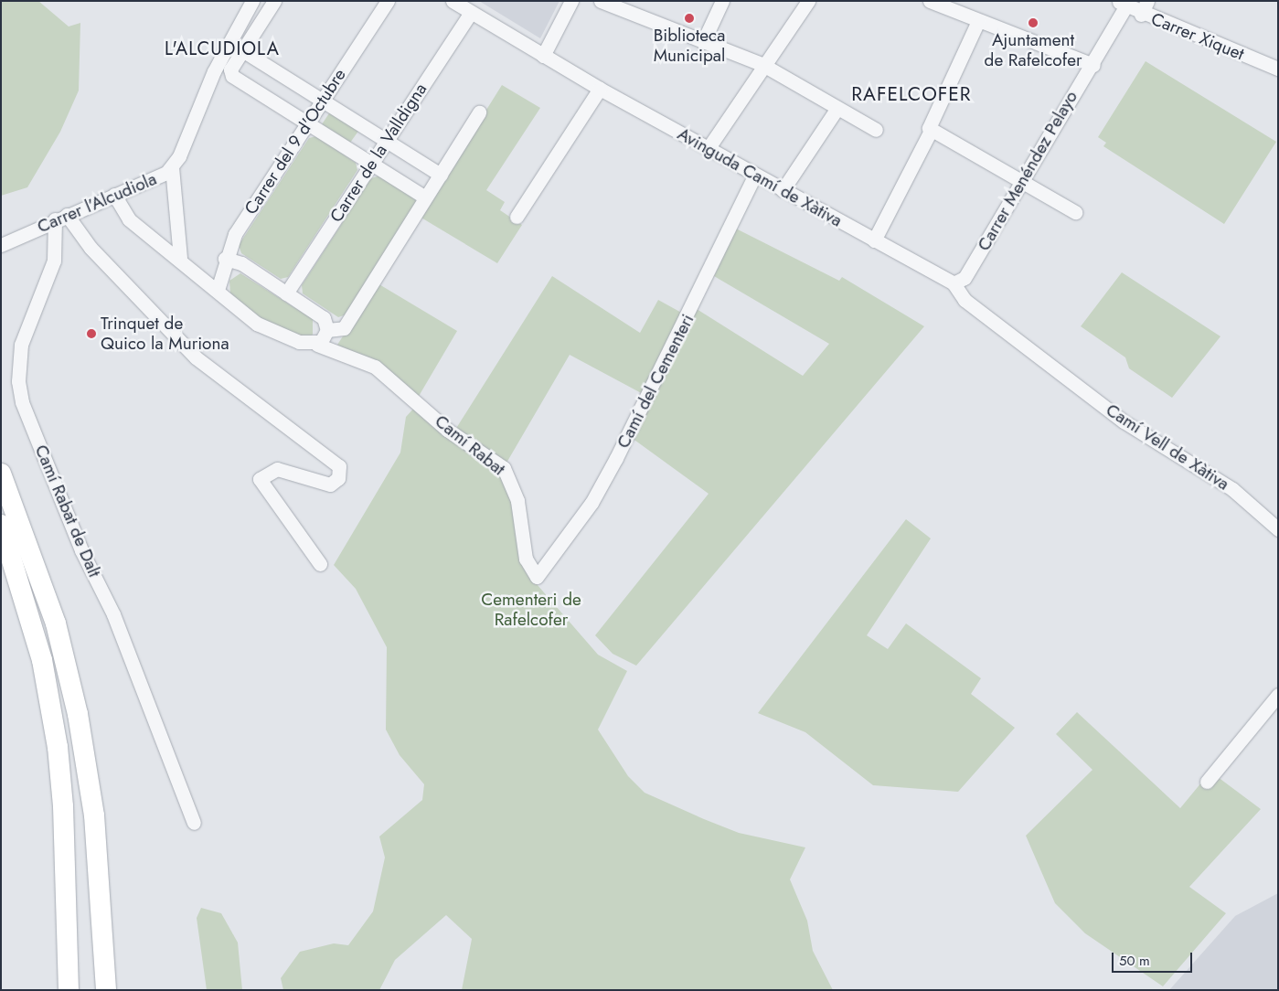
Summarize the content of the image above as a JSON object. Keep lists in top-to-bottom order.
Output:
{
  "streets": {
    "street": [
      "Carrer Xiquet",
      "Carrer del 9 d'Octubre",
      "Carrer de la Valldigna",
      "Carrer Menéndez Pelayo",
      "Avinguda Camí de Xàtiva",
      "Carrer l’Alcudiola",
      "Camí del Cementeri",
      "Camí Rabat",
      "Camí Vell de Xàtiva",
      "Camí Rabat de Dalt"
    ]
  },
  "crossings": [
    ["Carrer Xiquet", "Carrer Menéndez Pelayo"],
    ["Carrer del 9 d'Octubre", "Camí Rabat"],
    ["Carrer de la Valldigna", "Avinguda Camí de Xàtiva"],
    ["Carrer Menéndez Pelayo", "Avinguda Camí de Xàtiva"],
    ["Avinguda Camí de Xàtiva", "Camí del Cementeri"],
    ["Avinguda Camí de Xàtiva", "Camí Vell de Xàtiva"],
    ["Carrer l’Alcudiola", "Camí Rabat"],
    ["Carrer l’Alcudiola", "Camí Rabat de Dalt"],
    ["Camí del Cementeri", "Camí Rabat"]
  ],
  "districts": ["L'ALCUDIOLA", "RAFELCOFER"],
  "parks": ["Cementeri de Rafelcofer"],
  "places": ["Biblioteca Municipal", "Ajuntament de Rafelcofer", "Trinquet de Quico la Muriona"],
  "scale_bar": "50 m"
}
